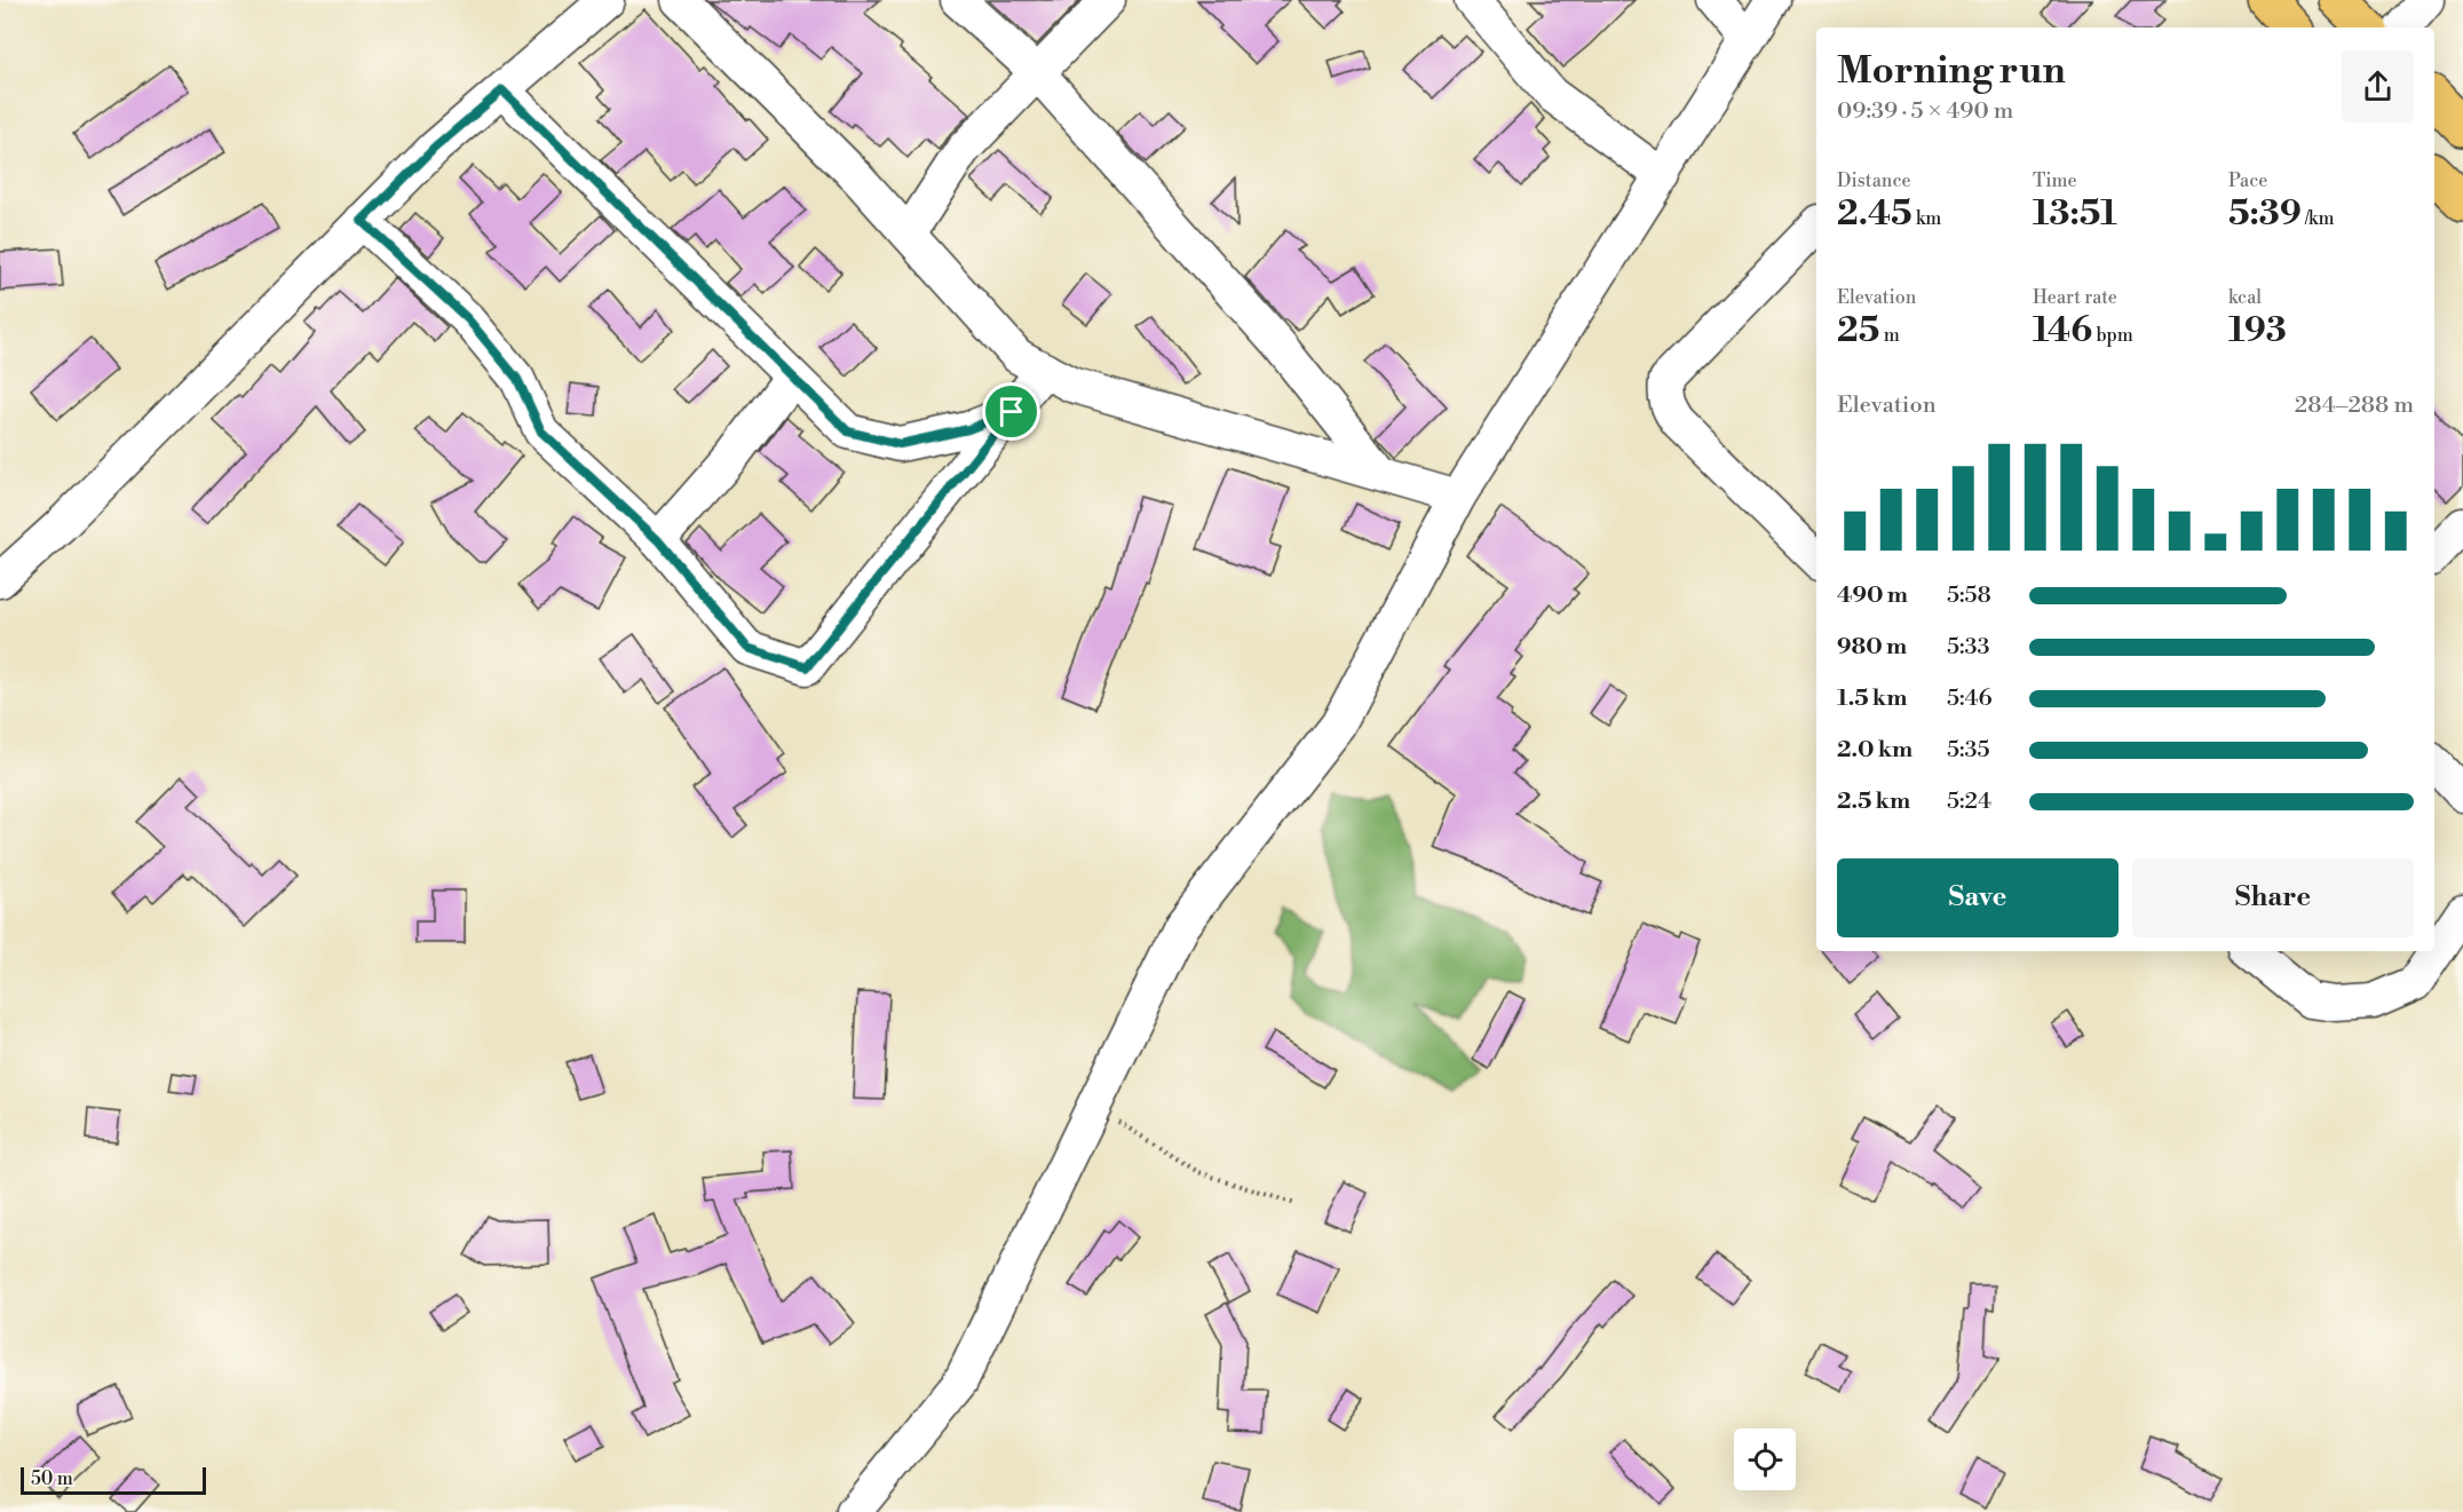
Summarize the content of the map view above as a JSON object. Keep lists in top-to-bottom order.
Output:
{
  "scale_bar": "50 m",
  "page": {
    "heading": ["Morning run", "09:39 · 5 × 490 m"],
    "stats": [
      ["Distance", "2.45 km"],
      ["Time", "13:51"],
      ["Pace", "5:39 /km"],
      ["Elevation", "25 m"],
      ["Heart rate", "146 bpm"],
      ["kcal", "193"]
    ],
    "chart": ["Elevation", "284–288 m"],
    "list": [
      {
        "name": "490 m",
        "note": "5:58"
      },
      {
        "name": "980 m",
        "note": "5:33"
      },
      {
        "name": "1.5 km",
        "note": "5:46"
      },
      {
        "name": "2.0 km",
        "note": "5:35"
      },
      {
        "name": "2.5 km",
        "note": "5:24"
      }
    ],
    "buttons": ["Save", "Share"],
    "scale": "50 m"
  }
}
